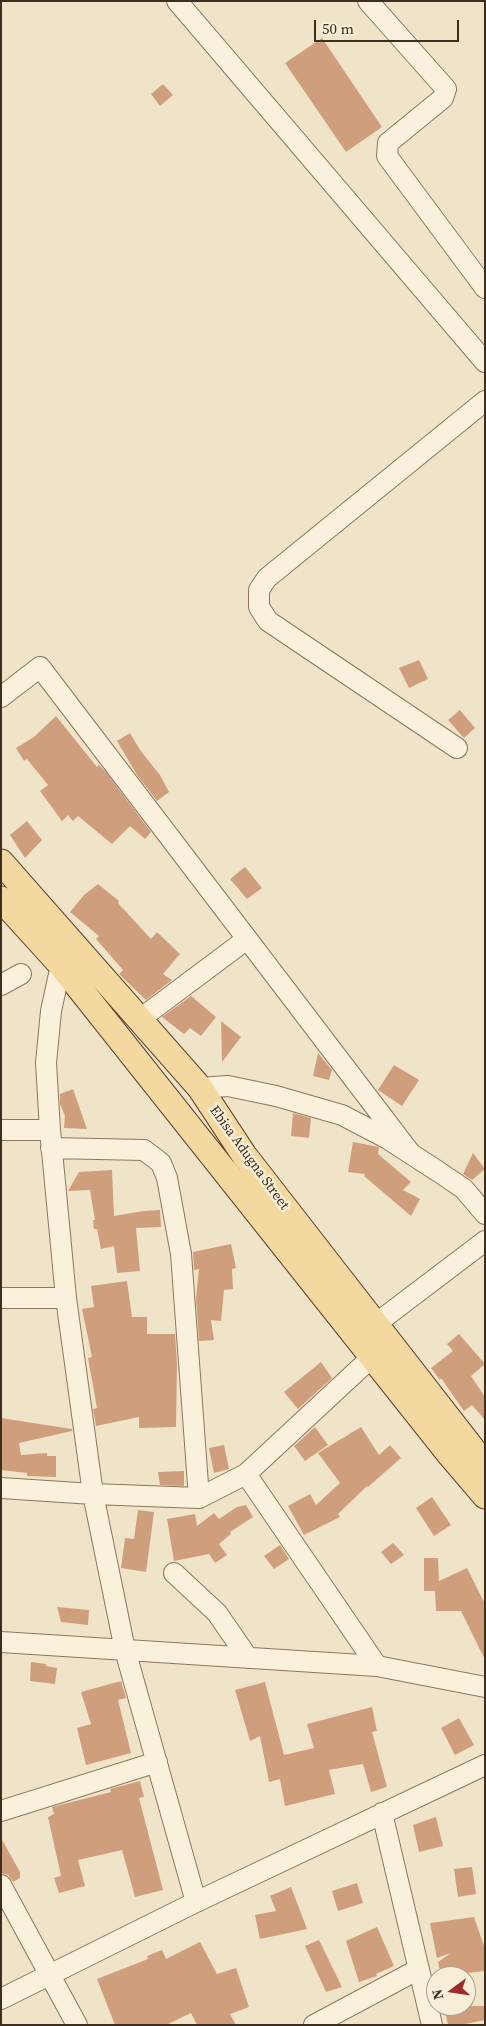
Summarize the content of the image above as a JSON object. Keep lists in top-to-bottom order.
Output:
{
  "streets": {
    "main road": ["Ebisa Adugna Street"]
  },
  "scale_bar": "50 m",
  "north": "left"
}
